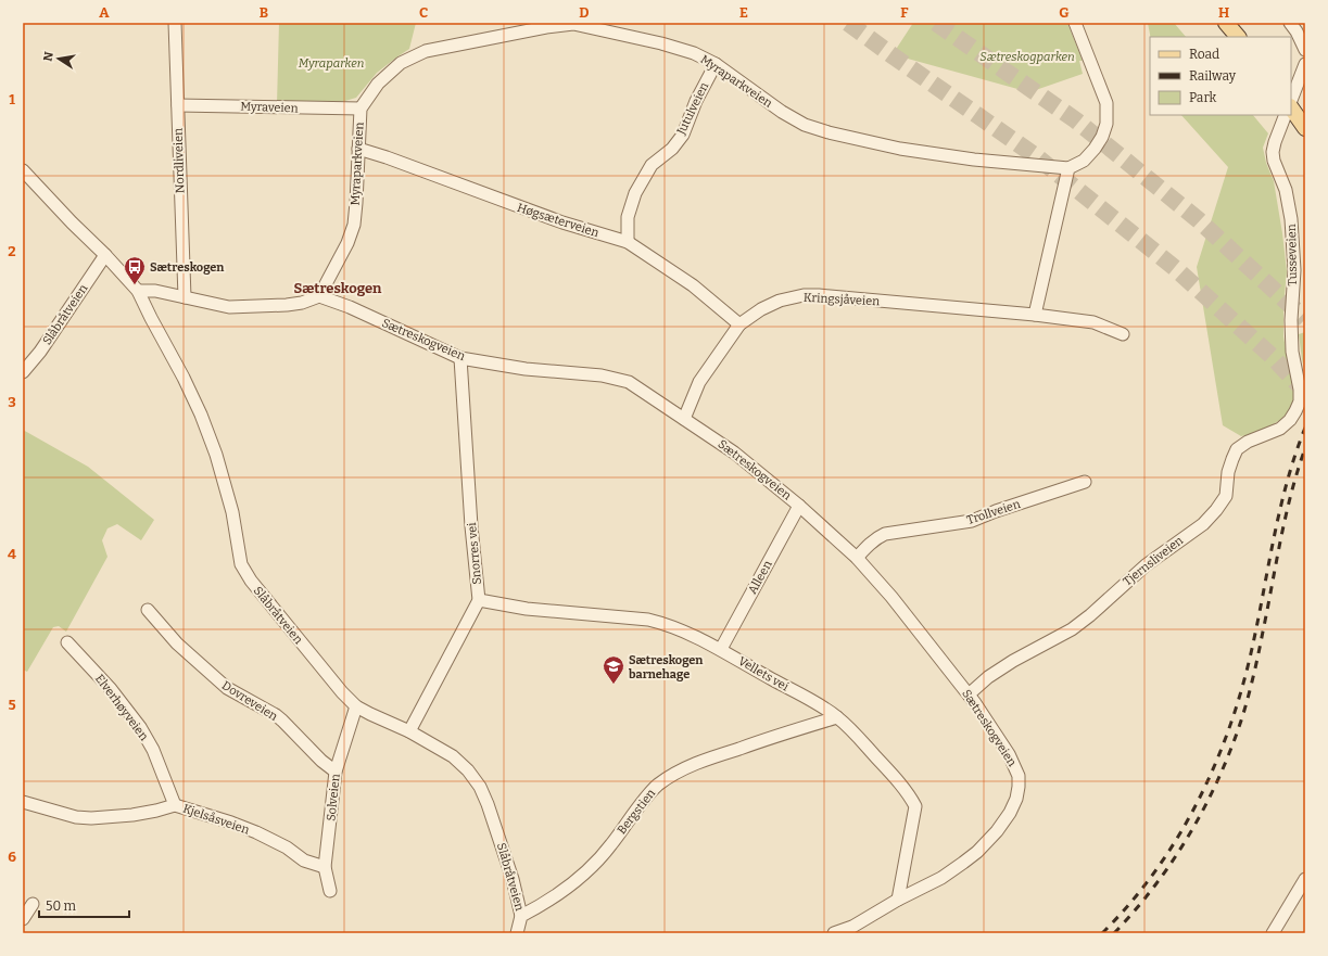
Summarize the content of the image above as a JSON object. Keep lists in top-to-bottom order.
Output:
{
  "streets": {
    "street": [
      "Myraparkveien",
      "Myraveien",
      "Jutulveien",
      "Nordliveien",
      "Høgsæterveien",
      "Tusseveien",
      "Kringsjåveien",
      "Slåbråtveien",
      "Sætreskogveien",
      "Trollveien",
      "Snorres vei",
      "Tjernsliveien",
      "Alleen",
      "Vellets vei",
      "Dovreveien",
      "Elverhøyveien",
      "Solveien",
      "Bergstien",
      "Kjelsåsveien"
    ]
  },
  "crossings": [
    ["Myraparkveien", "Myraveien"],
    ["Myraparkveien", "Jutulveien"],
    ["Myraparkveien", "Høgsæterveien"],
    ["Myraparkveien", "Sætreskogveien"],
    ["Myraveien", "Nordliveien"],
    ["Jutulveien", "Høgsæterveien"],
    ["Høgsæterveien", "Kringsjåveien"],
    ["Tusseveien", "Tjernsliveien"],
    ["Kringsjåveien", "Sætreskogveien"],
    ["Slåbråtveien", "Snorres vei"],
    ["Slåbråtveien", "Solveien"],
    ["Slåbråtveien", "Bergstien"],
    ["Sætreskogveien", "Trollveien"],
    ["Sætreskogveien", "Snorres vei"],
    ["Sætreskogveien", "Tjernsliveien"],
    ["Sætreskogveien", "Alleen"],
    ["Sætreskogveien", "Vellets vei"],
    ["Snorres vei", "Vellets vei"],
    ["Alleen", "Vellets vei"],
    ["Vellets vei", "Bergstien"],
    ["Dovreveien", "Solveien"],
    ["Elverhøyveien", "Kjelsåsveien"],
    ["Solveien", "Kjelsåsveien"]
  ],
  "districts": ["Sætreskogen"],
  "parks": ["Sætreskogparken", "Myraparken"],
  "places": {
    "bus stop": ["Sætreskogen"],
    "school or university": ["Sætreskogen barnehage"]
  },
  "legend": ["Road", "Railway", "Park"],
  "scale_bar": "50 m",
  "north": "left",
  "grid": {
    "columns": [
      "A",
      "B",
      "C",
      "D",
      "E",
      "F",
      "G",
      "H"
    ],
    "rows": [
      "1",
      "2",
      "3",
      "4",
      "5",
      "6"
    ]
  }
}
